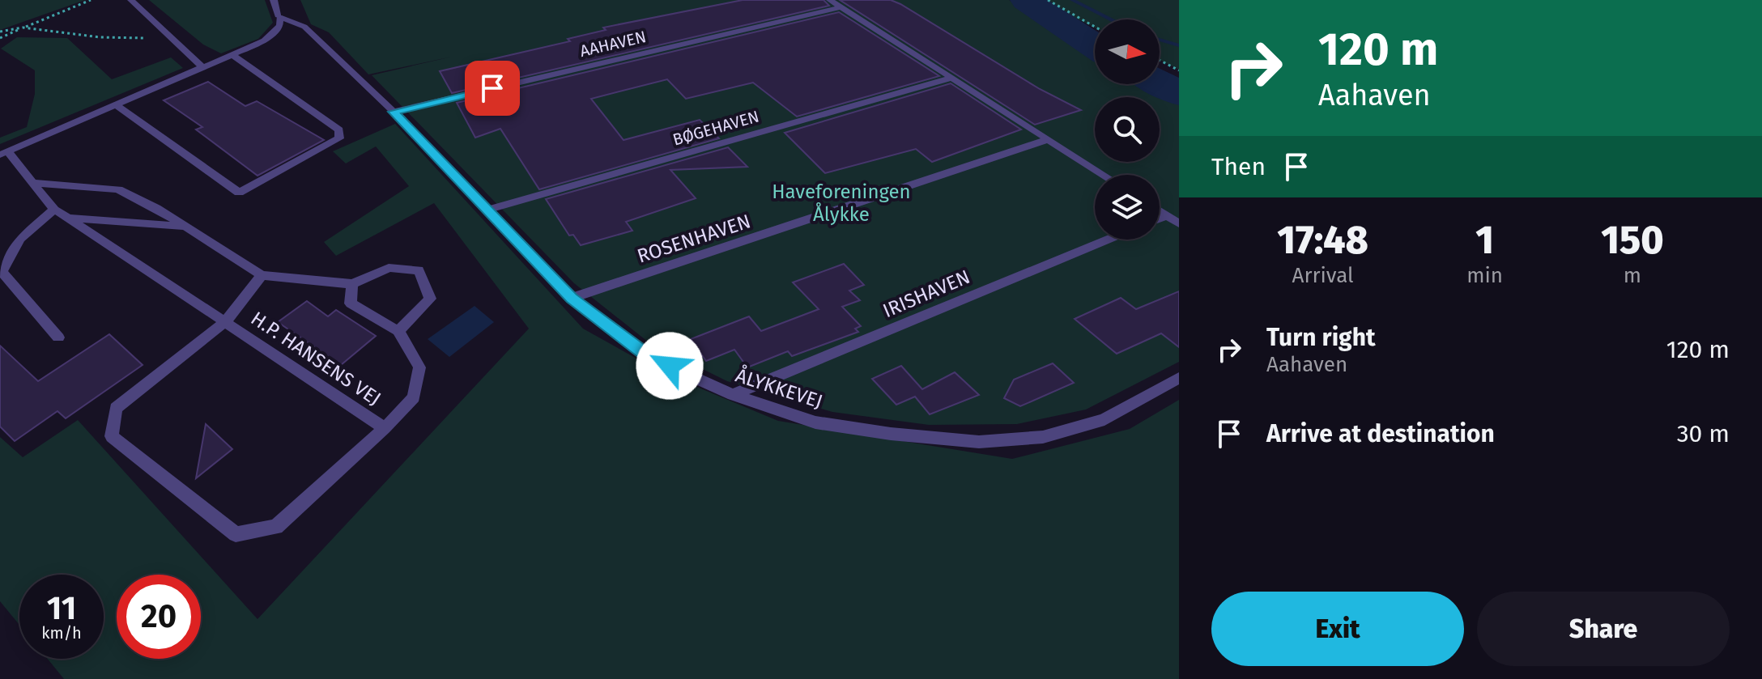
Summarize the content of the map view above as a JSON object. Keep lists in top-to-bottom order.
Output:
{
  "streets": {
    "street": [
      "AAHAVEN",
      "BØGEHAVEN",
      "ROSENHAVEN",
      "IRISHAVEN",
      "H.P. HANSENS VEJ",
      "ÅLYKKEVEJ"
    ]
  },
  "crossings": [
    ["AAHAVEN", "ÅLYKKEVEJ"],
    ["BØGEHAVEN", "ÅLYKKEVEJ"],
    ["ROSENHAVEN", "ÅLYKKEVEJ"],
    ["IRISHAVEN", "ÅLYKKEVEJ"],
    ["H.P. HANSENS VEJ", "ÅLYKKEVEJ"]
  ],
  "parks": ["Haveforeningen Ålykke"],
  "north": "right",
  "page": {
    "turn": ["120 m", "Aahaven"],
    "then": "Then",
    "eta": [
      "17:48",
      "Arrival",
      "1",
      "min",
      "150",
      "m"
    ],
    "list": [
      {
        "name": "Turn right",
        "note": "Aahaven",
        "value": "120 m"
      },
      {
        "name": "Arrive at destination",
        "value": "30 m"
      }
    ],
    "speed": "11 km/h",
    "limit": "20",
    "buttons": ["Exit", "Share"]
  }
}
